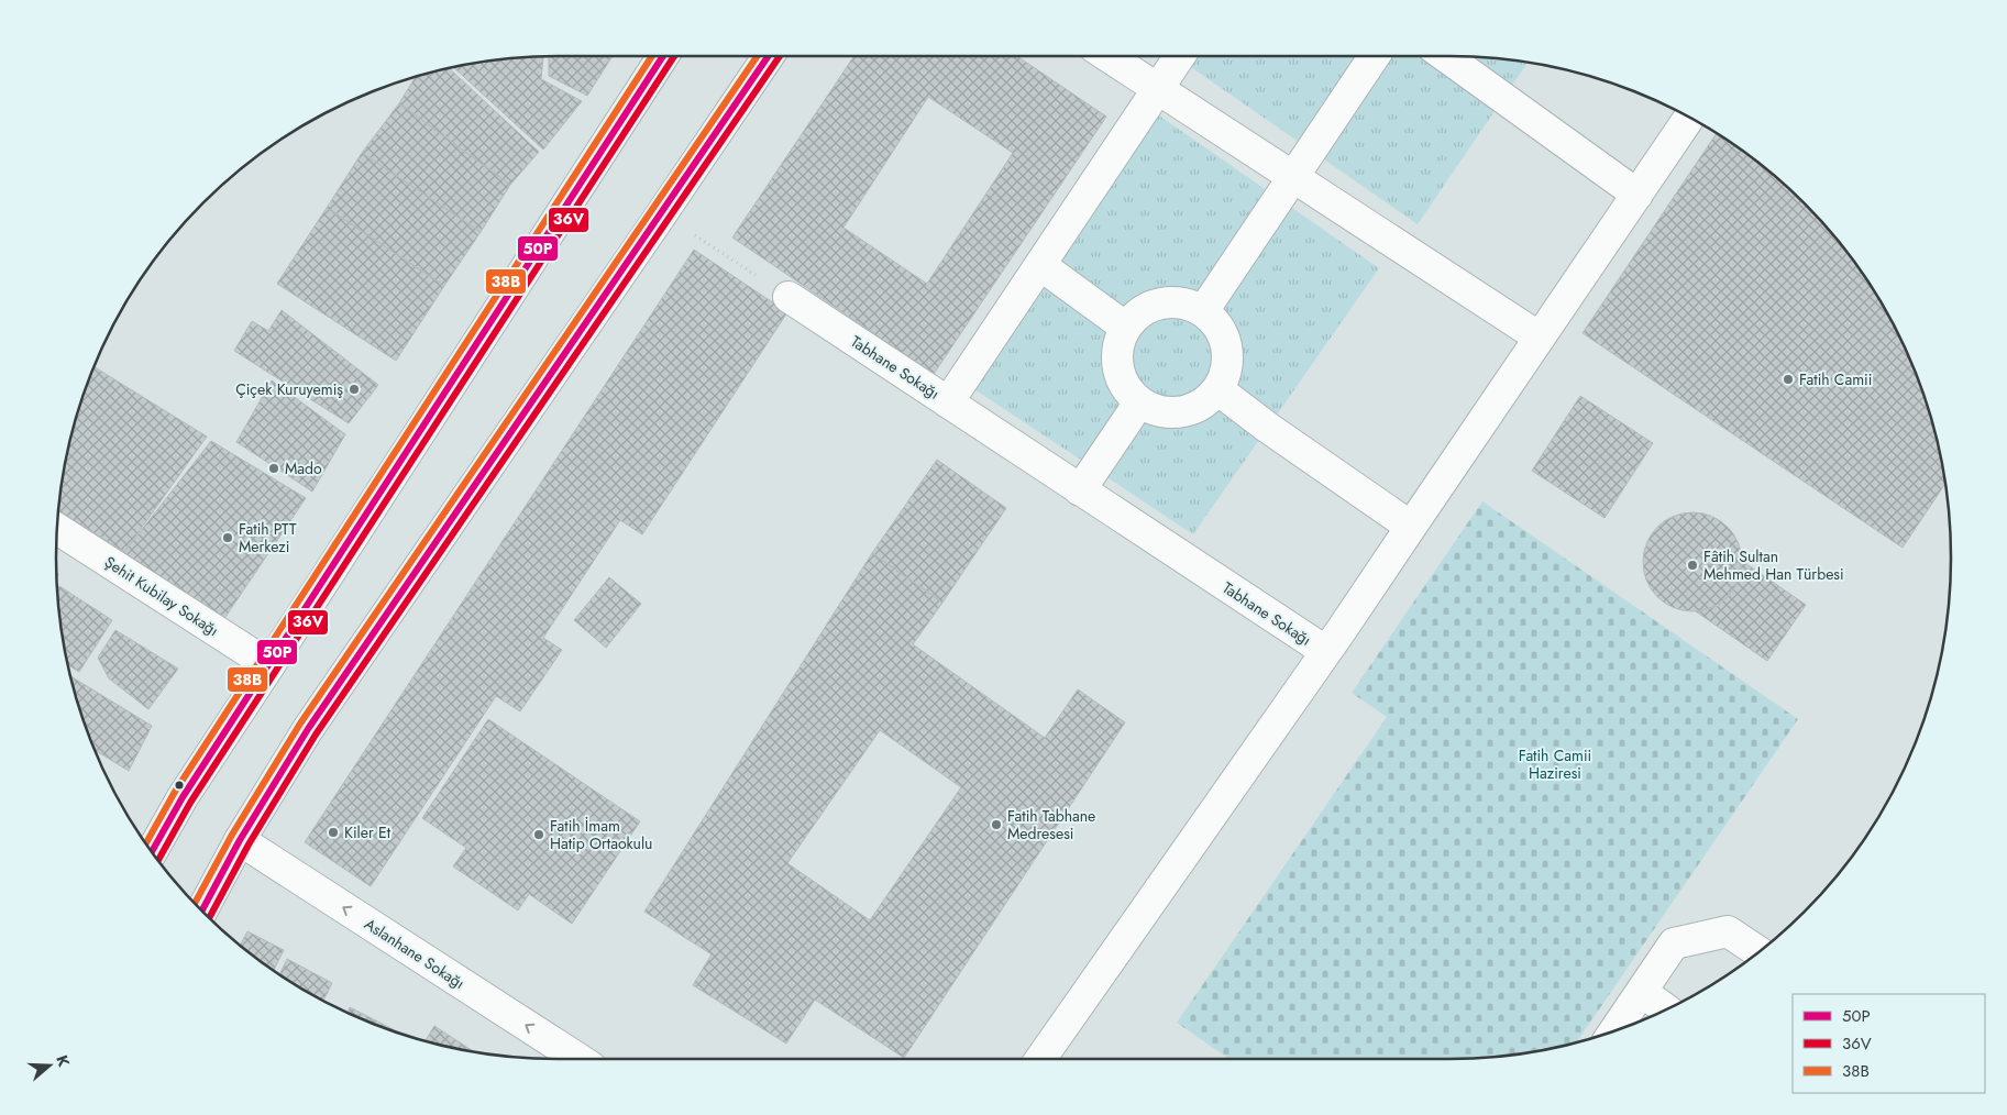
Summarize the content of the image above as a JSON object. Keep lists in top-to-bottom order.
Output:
{
  "streets": {
    "street": ["Tabhane Sokağı", "Şehit Kubilay Sokağı", "Aslanhane Sokağı"]
  },
  "one_way": ["Aslanhane Sokağı"],
  "parks": ["Fatih Camii Haziresi"],
  "places": [
    "Fatih Camii",
    "Çiçek Kuruyemiş",
    "Mado",
    "Fatih PTT Merkezi",
    "Fâtih Sultan Mehmed Han Türbesi",
    "Fatih Tabhane Medresesi",
    "Kiler Et",
    "Fatih İmam Hatip Ortaokulu"
  ],
  "lines": ["transit line 50P", "transit line 36V", "transit line 38B"],
  "legend": ["50P", "36V", "38B"],
  "north": "right"
}
